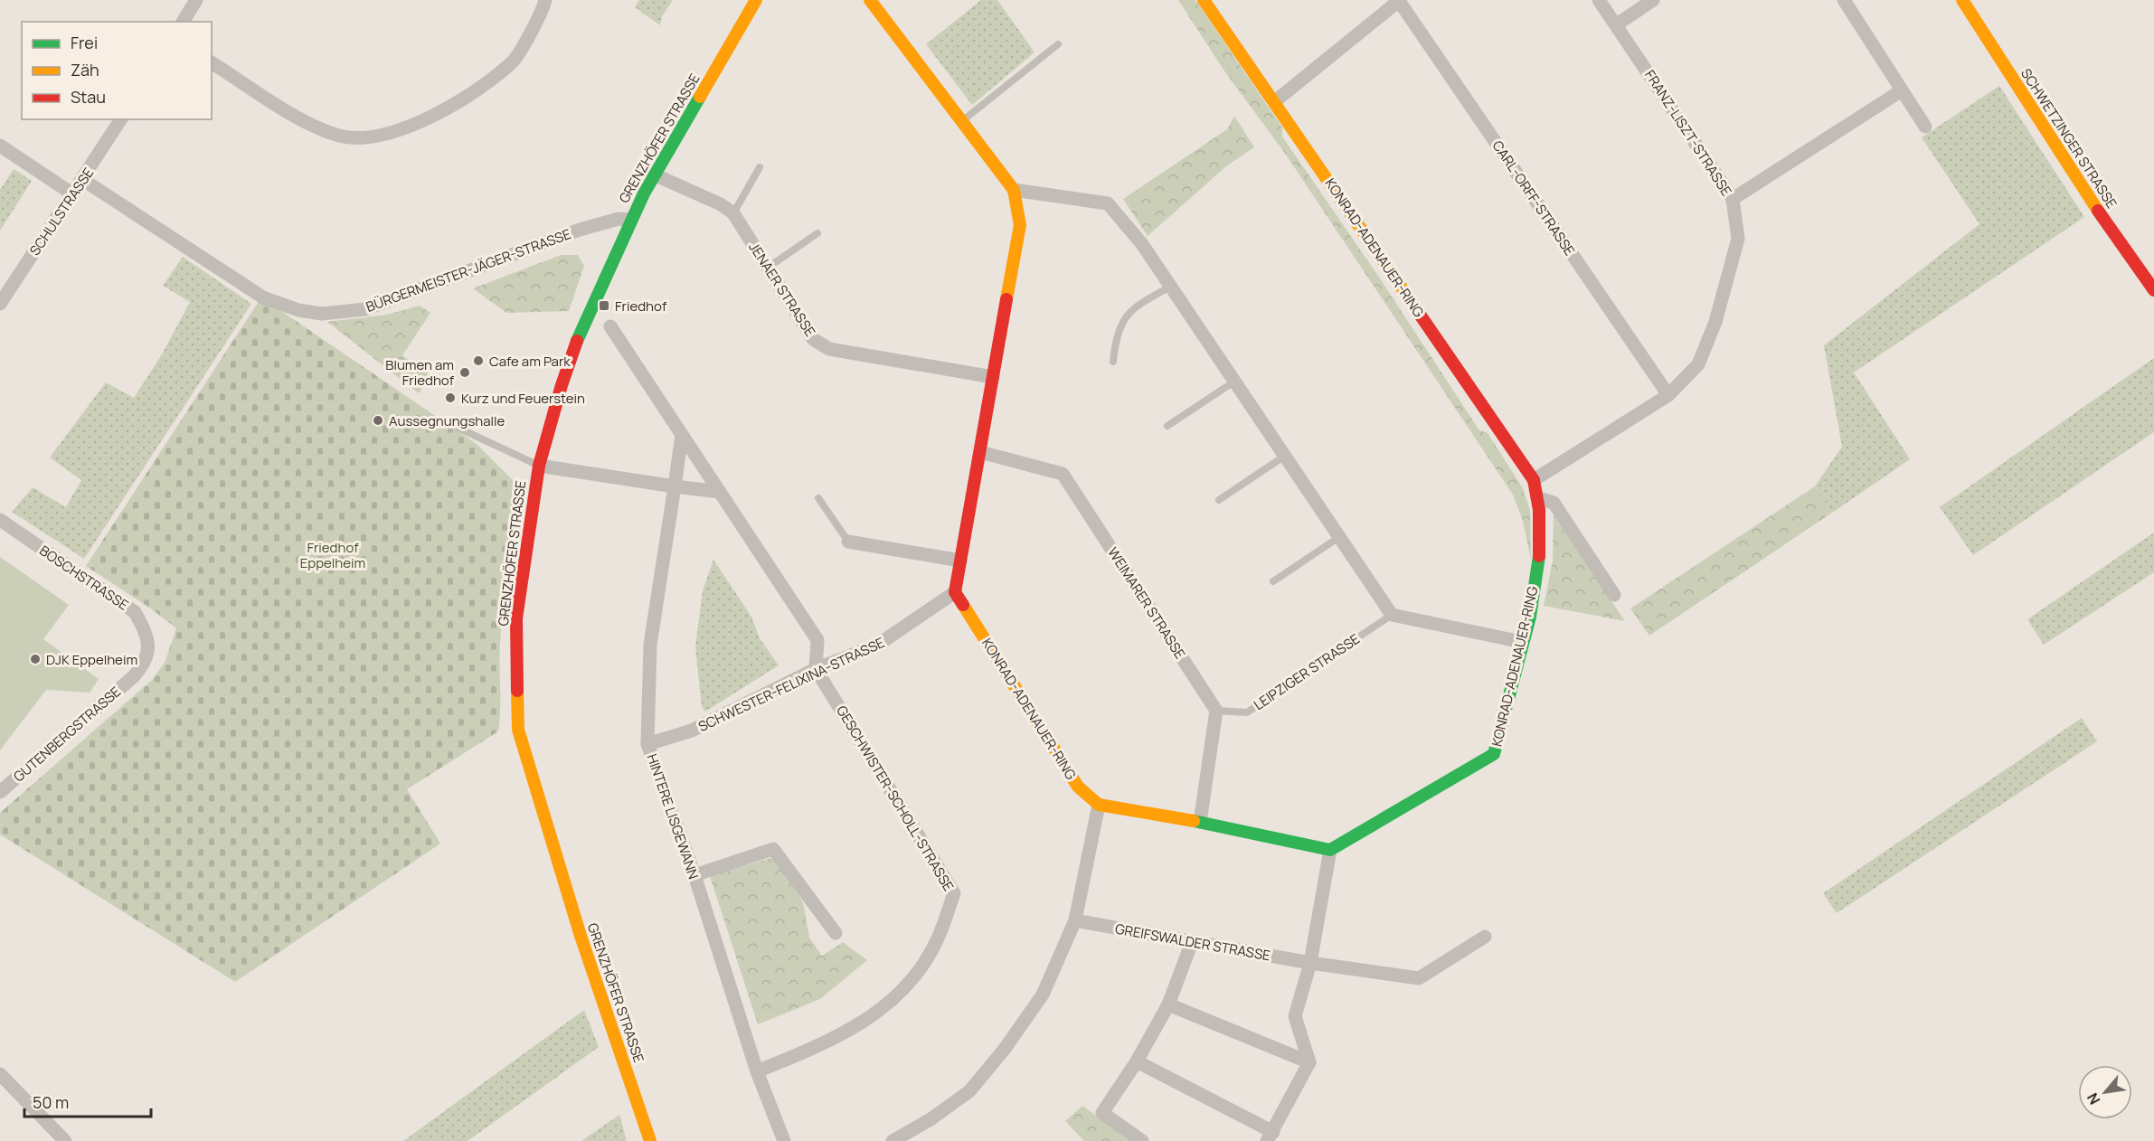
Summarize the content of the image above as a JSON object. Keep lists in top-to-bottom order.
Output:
{
  "streets": {
    "street": [
      "FRANZ-LISZT-STRASSE",
      "GRENZHÖFER STRASSE",
      "SCHWETZINGER STRASSE",
      "CARL-ORFF-STRASSE",
      "SCHULSTRASSE",
      "KONRAD-ADENAUER-RING",
      "BÜRGERMEISTER-JÄGER-STRASSE",
      "JENAER STRASSE",
      "BOSCHSTRASSE",
      "WEIMARER STRASSE",
      "SCHWESTER-FELIXINA-STRASSE",
      "GUTENBERGSTRASSE",
      "GESCHWISTER-SCHOLL-STRASSE",
      "HINTERE LISGEWANN",
      "GREIFSWALDER STRASSE"
    ],
    "lane": ["LEIPZIGER STRASSE"]
  },
  "crossings": [
    ["FRANZ-LISZT-STRASSE", "CARL-ORFF-STRASSE"],
    ["FRANZ-LISZT-STRASSE", "KONRAD-ADENAUER-RING"],
    ["GRENZHÖFER STRASSE", "BÜRGERMEISTER-JÄGER-STRASSE"],
    ["GRENZHÖFER STRASSE", "JENAER STRASSE"],
    ["SCHULSTRASSE", "BÜRGERMEISTER-JÄGER-STRASSE"],
    ["KONRAD-ADENAUER-RING", "SCHWESTER-FELIXINA-STRASSE"],
    ["BOSCHSTRASSE", "GUTENBERGSTRASSE"],
    ["WEIMARER STRASSE", "LEIPZIGER STRASSE"],
    ["SCHWESTER-FELIXINA-STRASSE", "GESCHWISTER-SCHOLL-STRASSE"],
    ["SCHWESTER-FELIXINA-STRASSE", "HINTERE LISGEWANN"],
    ["GESCHWISTER-SCHOLL-STRASSE", "HINTERE LISGEWANN"]
  ],
  "parks": ["Friedhof Eppelheim"],
  "places": {
    "transit": ["Friedhof"],
    "other": [
      "Cafe am Park",
      "Blumen am Friedhof",
      "Kurz und Feuerstein",
      "Aussegnungshalle",
      "DJK Eppelheim"
    ]
  },
  "legend": ["Frei", "Zäh", "Stau"],
  "scale_bar": "50 m",
  "north": "bottom left"
}
